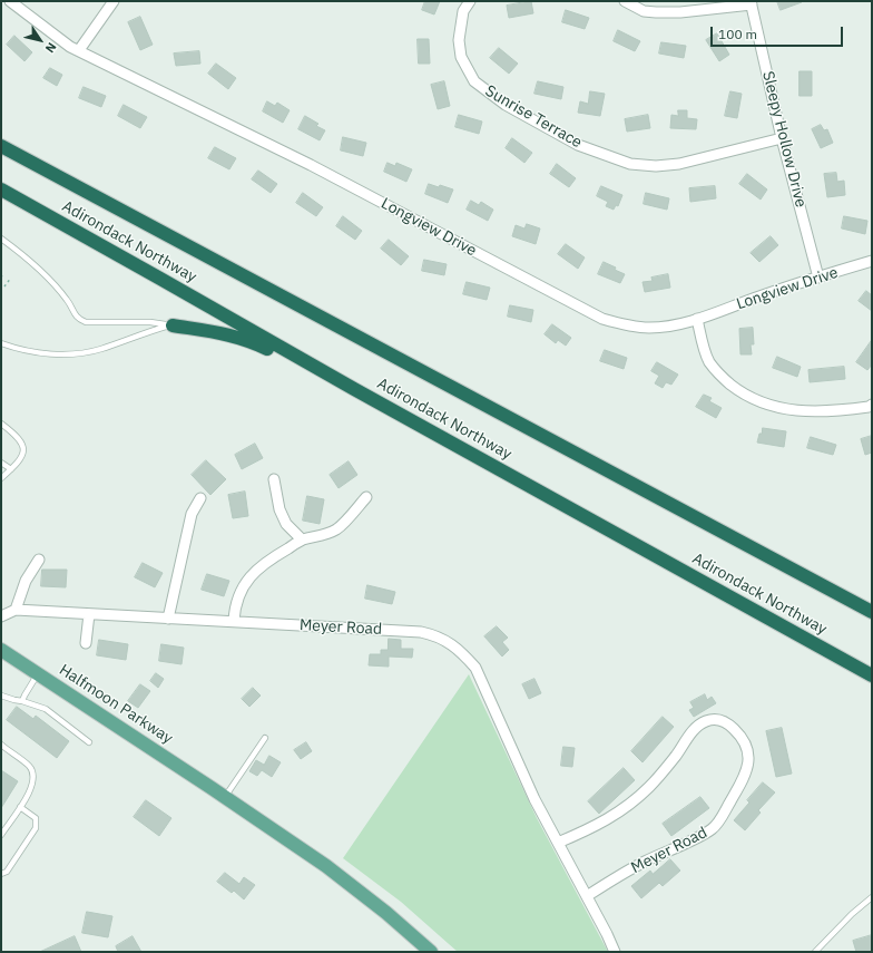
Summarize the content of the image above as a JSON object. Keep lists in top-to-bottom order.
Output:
{
  "streets": {
    "highway": ["Adirondack Northway"],
    "main road": ["Halfmoon Parkway"],
    "street": [
      "Sunrise Terrace",
      "Sleepy Hollow Drive",
      "Longview Drive",
      "Meyer Road"
    ]
  },
  "crossings": [
    ["Sunrise Terrace", "Sleepy Hollow Drive"],
    ["Sleepy Hollow Drive", "Longview Drive"]
  ],
  "scale_bar": "100 m",
  "north": "bottom right"
}
